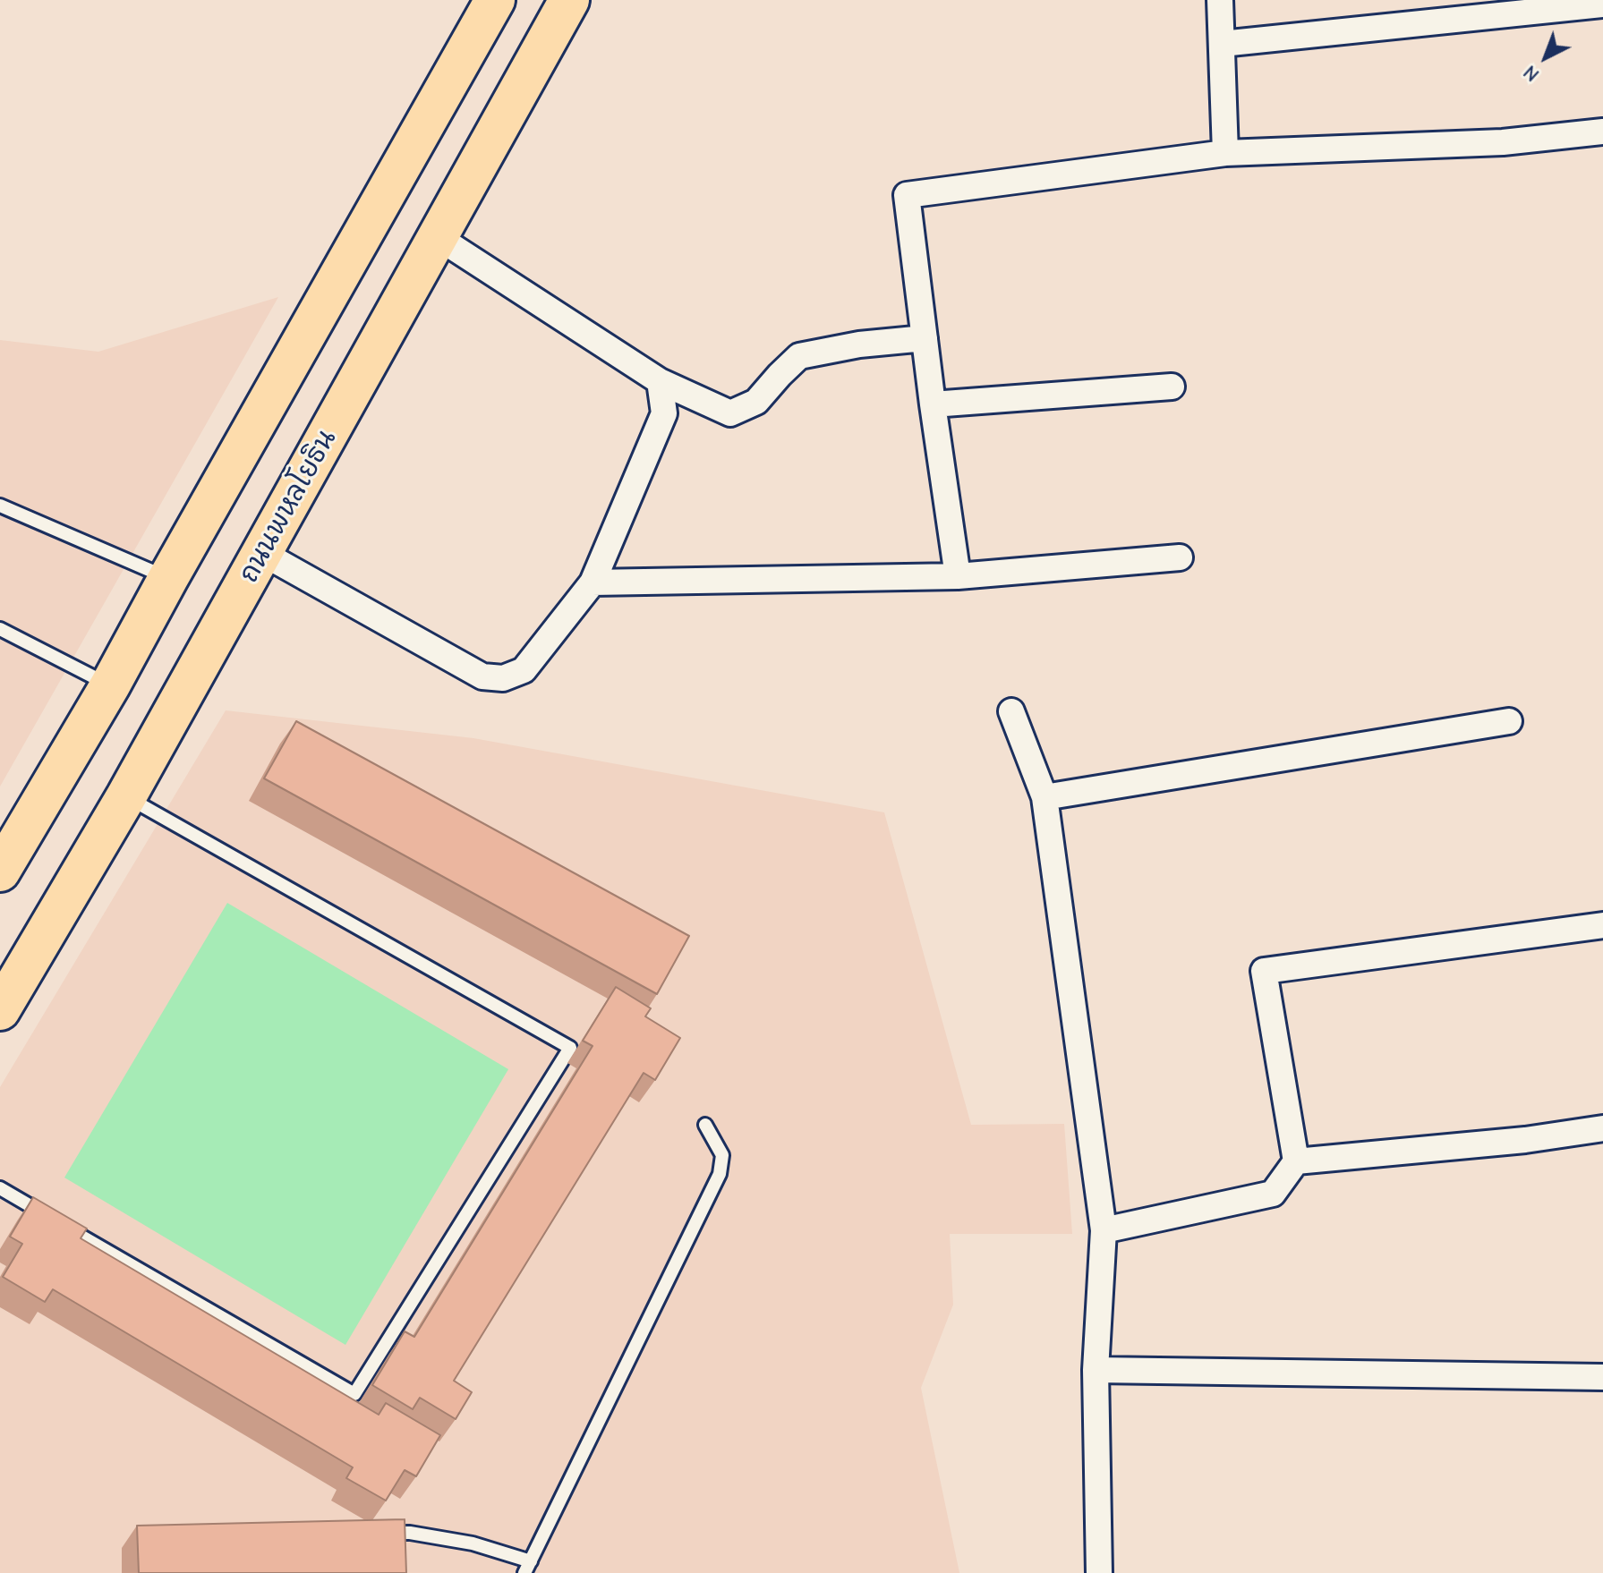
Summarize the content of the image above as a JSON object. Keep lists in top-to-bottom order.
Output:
{
  "streets": {
    "main road": ["ถนนพหลโยธิน"]
  },
  "north": "bottom left"
}
